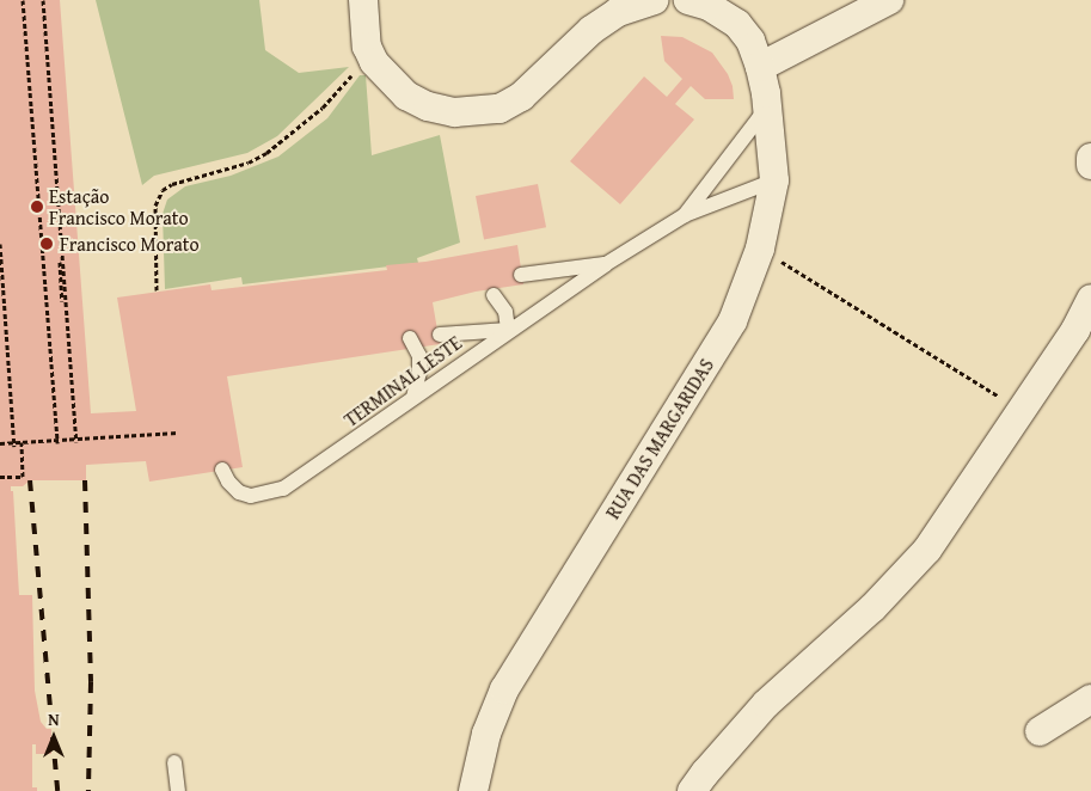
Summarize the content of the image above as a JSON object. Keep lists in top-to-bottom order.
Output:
{
  "streets": {
    "street": ["RUA DAS MARGARIDAS"],
    "lane": ["TERMINAL LESTE"]
  },
  "crossings": [
    ["TERMINAL LESTE", "RUA DAS MARGARIDAS"]
  ],
  "places": ["Estação Francisco Morato", "Francisco Morato"],
  "north": "top"
}
